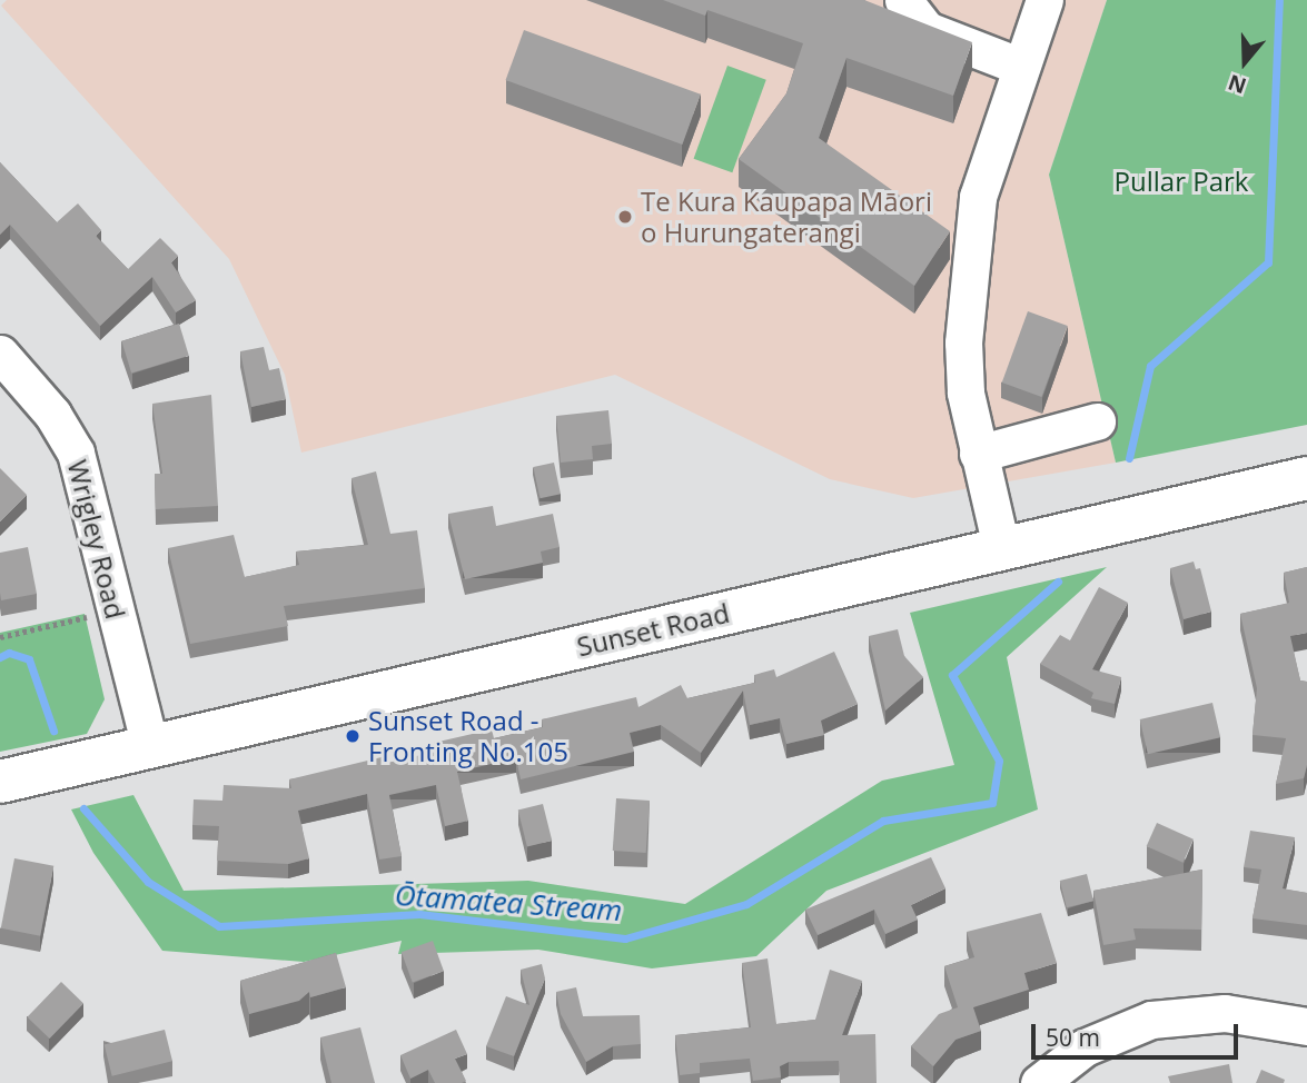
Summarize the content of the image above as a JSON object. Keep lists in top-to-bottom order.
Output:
{
  "streets": {
    "main road": ["Sunset Road"],
    "street": ["Wrigley Road"]
  },
  "crossings": [
    ["Wrigley Road", "Sunset Road"]
  ],
  "water": ["Ōtamatea Stream"],
  "parks": ["Pullar Park"],
  "places": ["Te Kura Kaupapa Māori o Hurungaterangi", "Sunset Road - Fronting No.105"],
  "scale_bar": "50 m",
  "north": "bottom"
}
